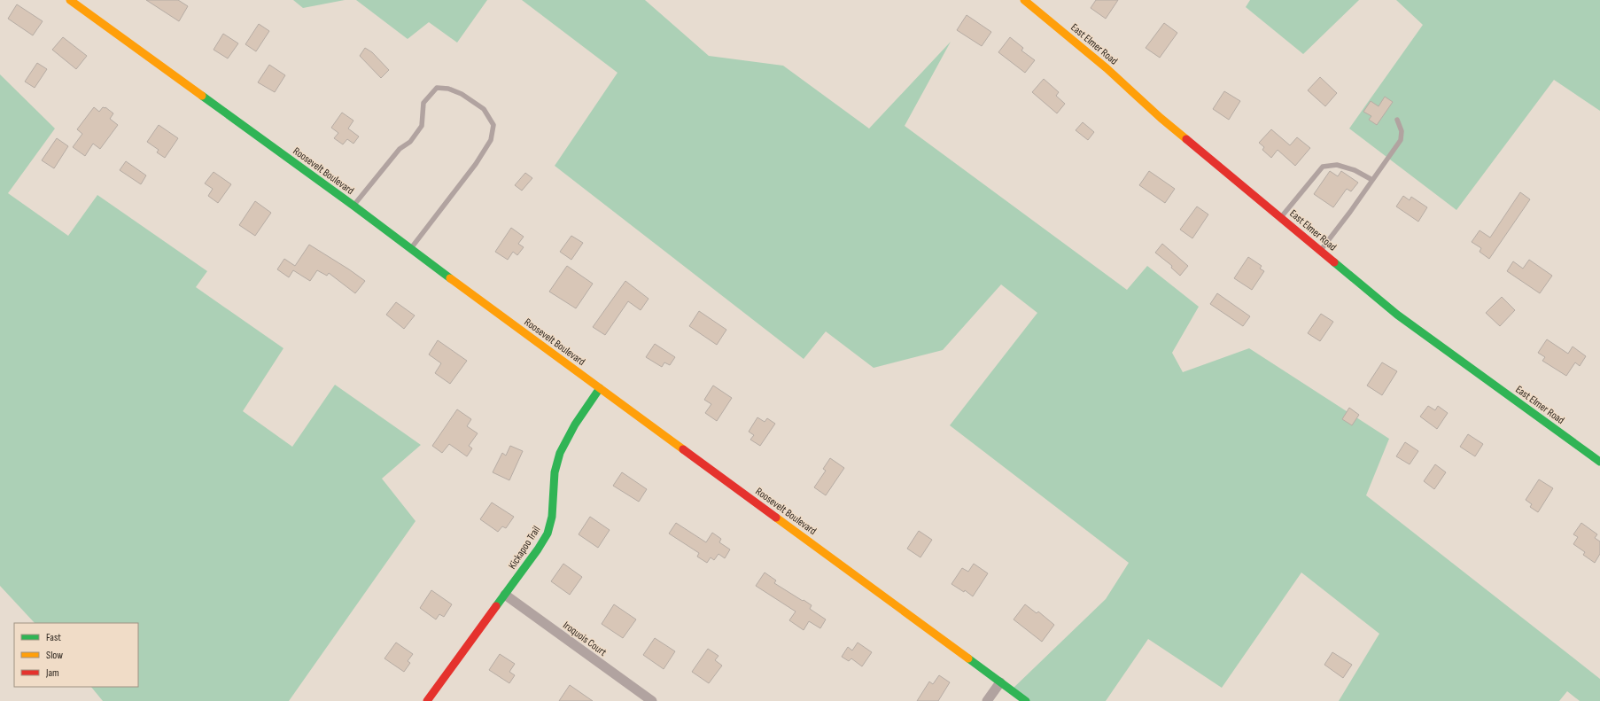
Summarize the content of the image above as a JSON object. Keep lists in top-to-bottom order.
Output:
{
  "streets": {
    "street": [
      "East Elmer Road",
      "Roosevelt Boulevard",
      "Kickapoo Trail",
      "Iroquois Court"
    ]
  },
  "crossings": [
    ["Roosevelt Boulevard", "Kickapoo Trail"],
    ["Kickapoo Trail", "Iroquois Court"]
  ],
  "legend": ["Fast", "Slow", "Jam"]
}
